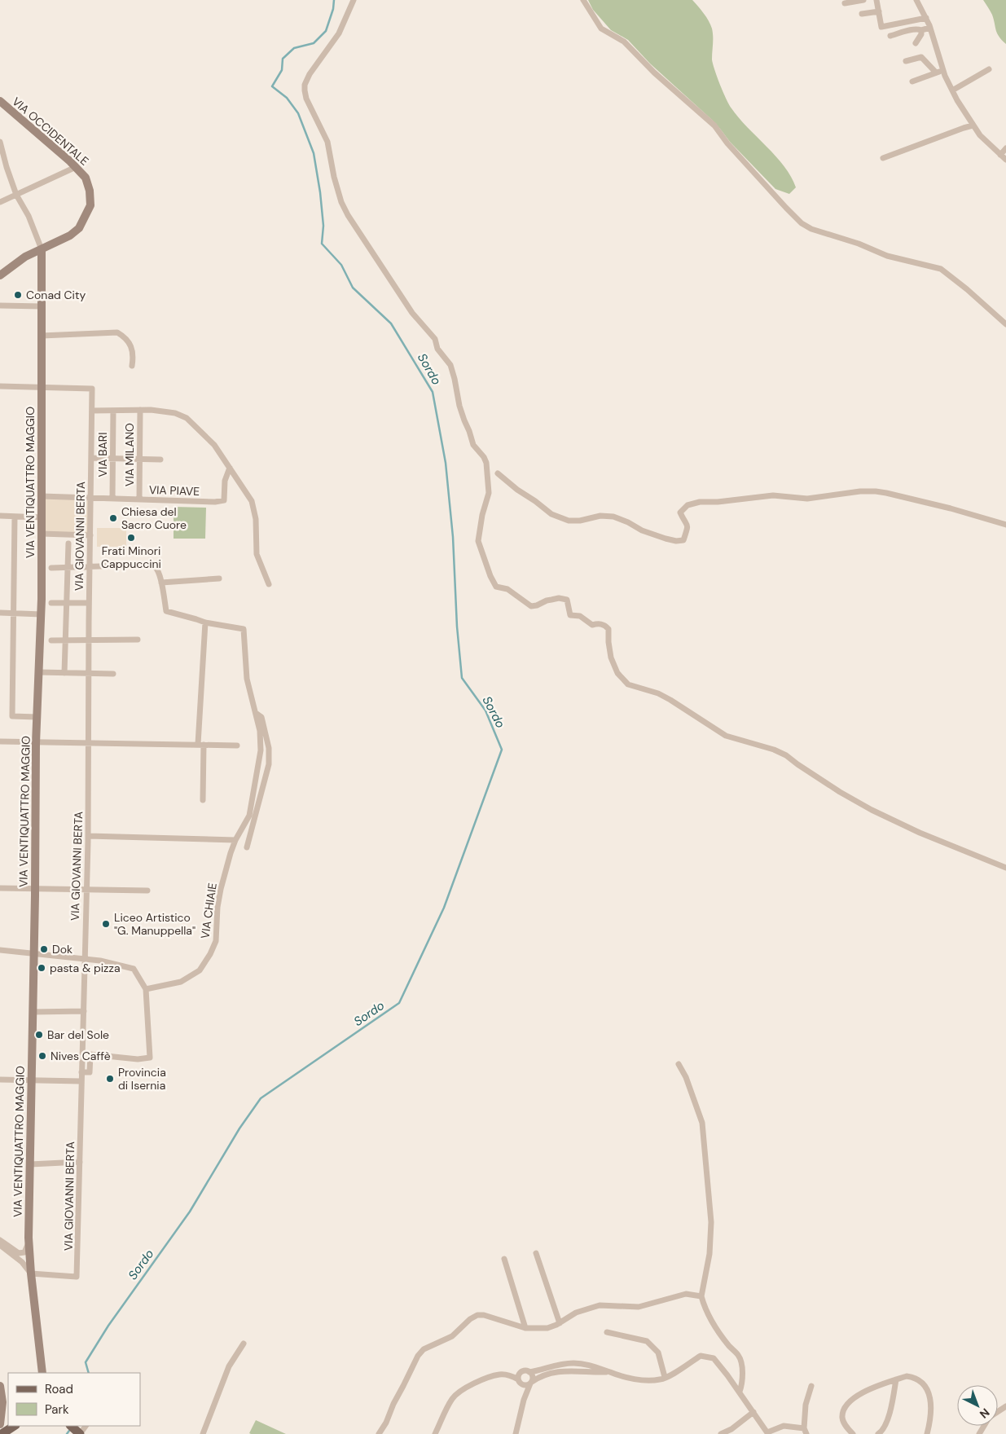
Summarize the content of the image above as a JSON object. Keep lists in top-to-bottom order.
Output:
{
  "streets": {
    "main road": ["VIA OCCIDENTALE", "VIA VENTIQUATTRO MAGGIO"],
    "street": [
      "VIA BARI",
      "VIA MILANO",
      "VIA PIAVE",
      "VIA GIOVANNI BERTA",
      "VIA CHIAIE"
    ]
  },
  "crossings": [
    ["VIA OCCIDENTALE", "VIA VENTIQUATTRO MAGGIO"],
    ["VIA BARI", "VIA PIAVE"],
    ["VIA MILANO", "VIA PIAVE"],
    ["VIA VENTIQUATTRO MAGGIO", "VIA PIAVE"],
    ["VIA VENTIQUATTRO MAGGIO", "VIA GIOVANNI BERTA"],
    ["VIA PIAVE", "VIA GIOVANNI BERTA"]
  ],
  "water": ["Sordo"],
  "places": [
    "Conad City",
    "Chiesa del Sacro Cuore",
    "Frati Minori Cappuccini",
    "Liceo Artistico \"G. Manuppella\"",
    "Dok",
    "pasta & pizza",
    "Bar del Sole",
    "Nives Caffè",
    "Provincia di Isernia"
  ],
  "legend": ["Road", "Park"],
  "north": "bottom right"
}
